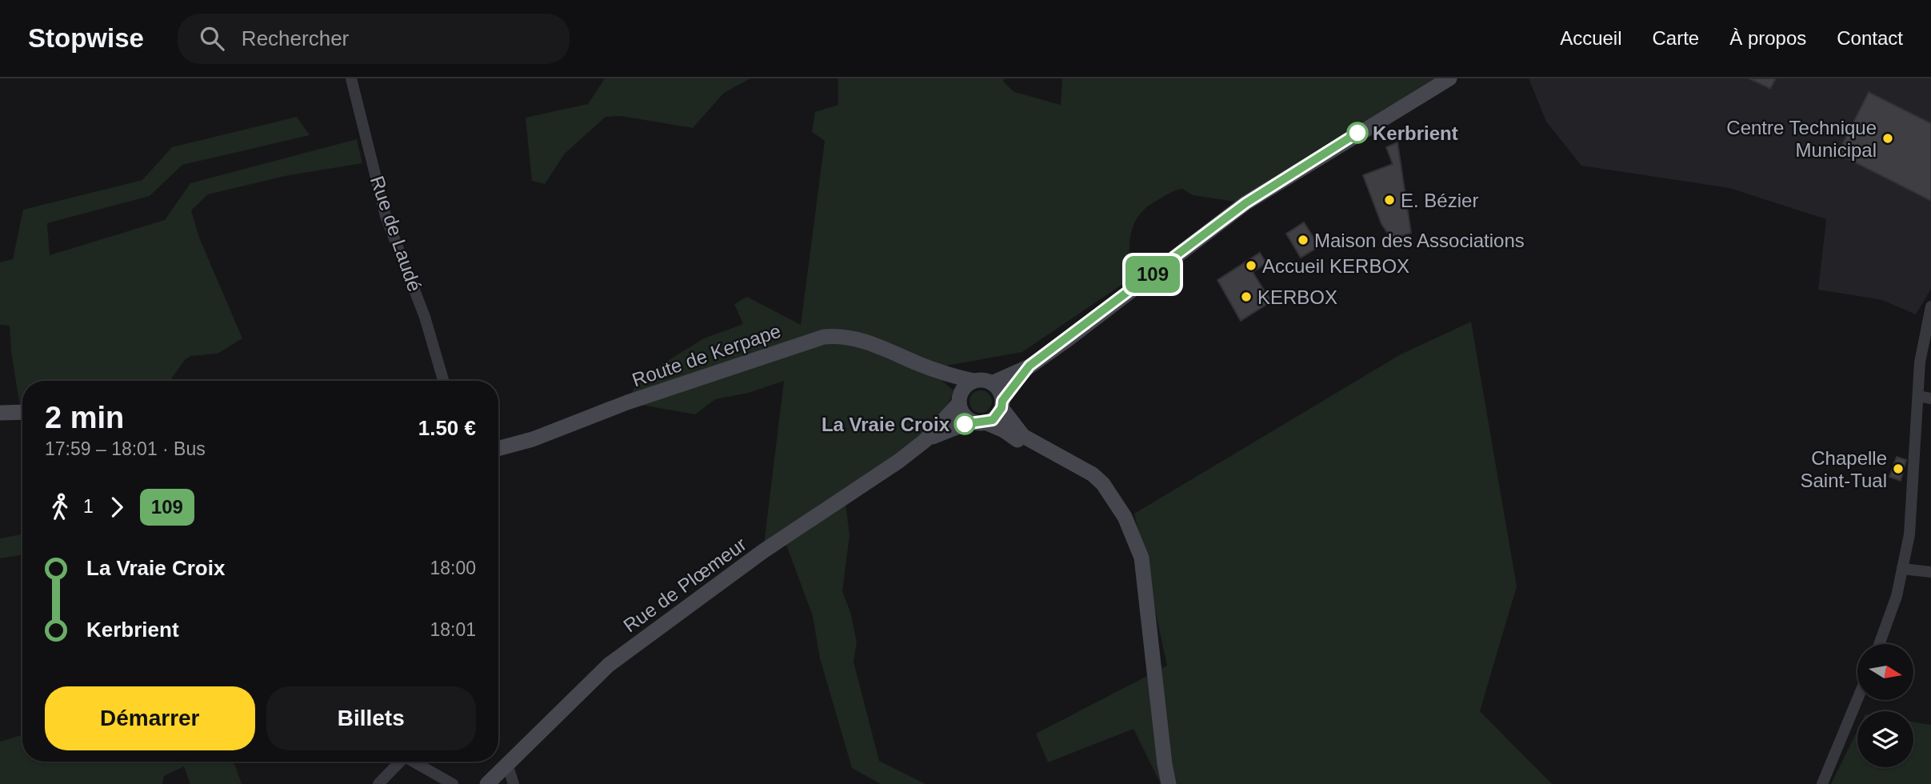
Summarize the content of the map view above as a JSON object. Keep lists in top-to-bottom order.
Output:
{
  "streets": {
    "main road": ["Route de Kerpape", "Rue de Plœmeur"],
    "street": ["Rue de Laudé"]
  },
  "crossings": [
    ["Route de Kerpape", "Rue de Plœmeur"]
  ],
  "places": [
    "Kerbrient",
    "Centre Technique Municipal",
    "E. Bézier",
    "Maison des Associations",
    "Accueil KERBOX",
    "KERBOX",
    "La Vraie Croix",
    "Chapelle Saint-Tual"
  ],
  "lines": ["bus line 109"],
  "north": "right",
  "page": {
    "header": "Stopwise",
    "search": "Rechercher",
    "nav": [
      "Accueil",
      "Carte",
      "À propos",
      "Contact"
    ],
    "on_map": "109",
    "heading": ["2 min", "17:59 – 18:01 · Bus", "1.50 €"],
    "legs": ["1", "109"],
    "list": [
      {
        "name": "La Vraie Croix",
        "value": "18:00"
      },
      {
        "name": "Kerbrient",
        "value": "18:01"
      }
    ],
    "buttons": ["Démarrer", "Billets"]
  }
}
